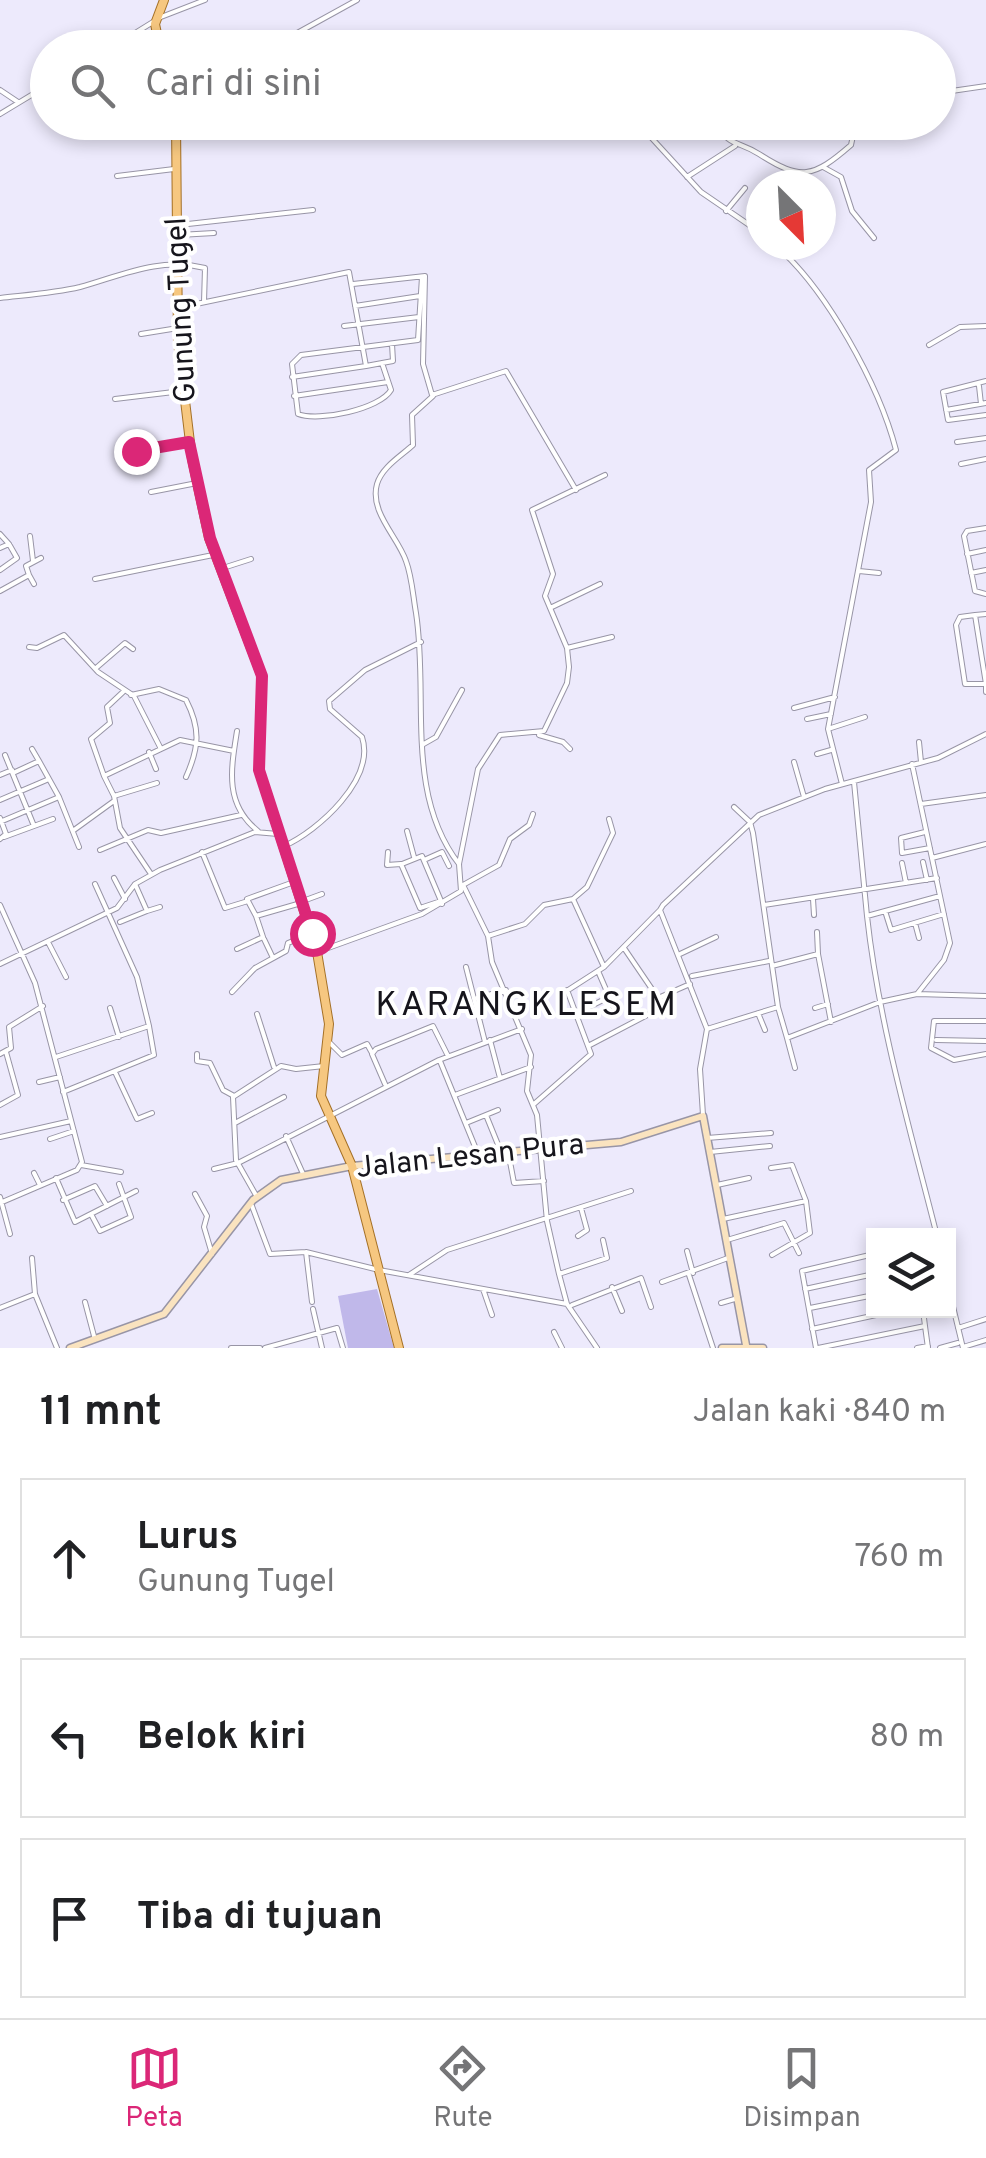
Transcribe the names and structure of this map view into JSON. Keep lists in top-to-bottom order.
{
  "streets": {
    "main road": ["Gunung Tugel"],
    "street": ["Jalan Lesan Pura"]
  },
  "districts": ["KARANGKLESEM"],
  "north": "bottom right",
  "page": {
    "search": "Cari di sini",
    "heading": ["11 mnt", "Jalan kaki · 840 m"],
    "list": [
      ["Lurus", "Gunung Tugel", "760 m"],
      ["Belok kiri", "80 m"],
      "Tiba di tujuan"
    ],
    "nav": ["Peta", "Rute", "Disimpan"]
  }
}
